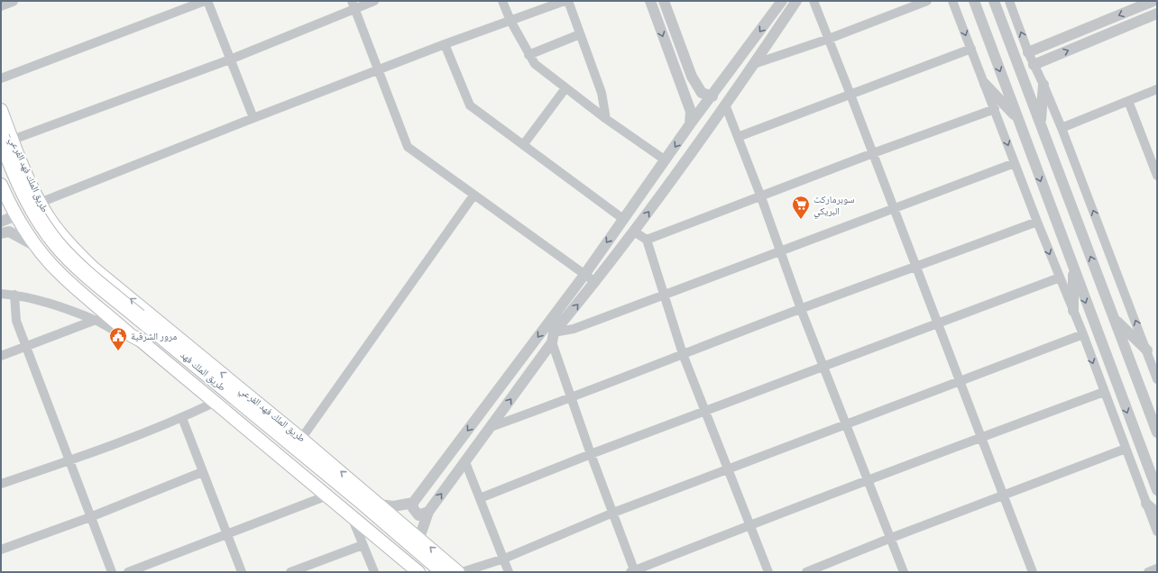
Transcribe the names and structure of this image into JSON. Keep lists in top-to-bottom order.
{
  "streets": {
    "highway": ["طريق الملك فهد"],
    "main road": ["طريق الملك فهد الفرعي"]
  },
  "crossings": [
    ["طريق الملك فهد الفرعي", "طريق الملك فهد"]
  ],
  "places": {
    "supermarket": ["سوبرماركت البريكي"],
    "public building": ["مرور الشرقية"]
  }
}
